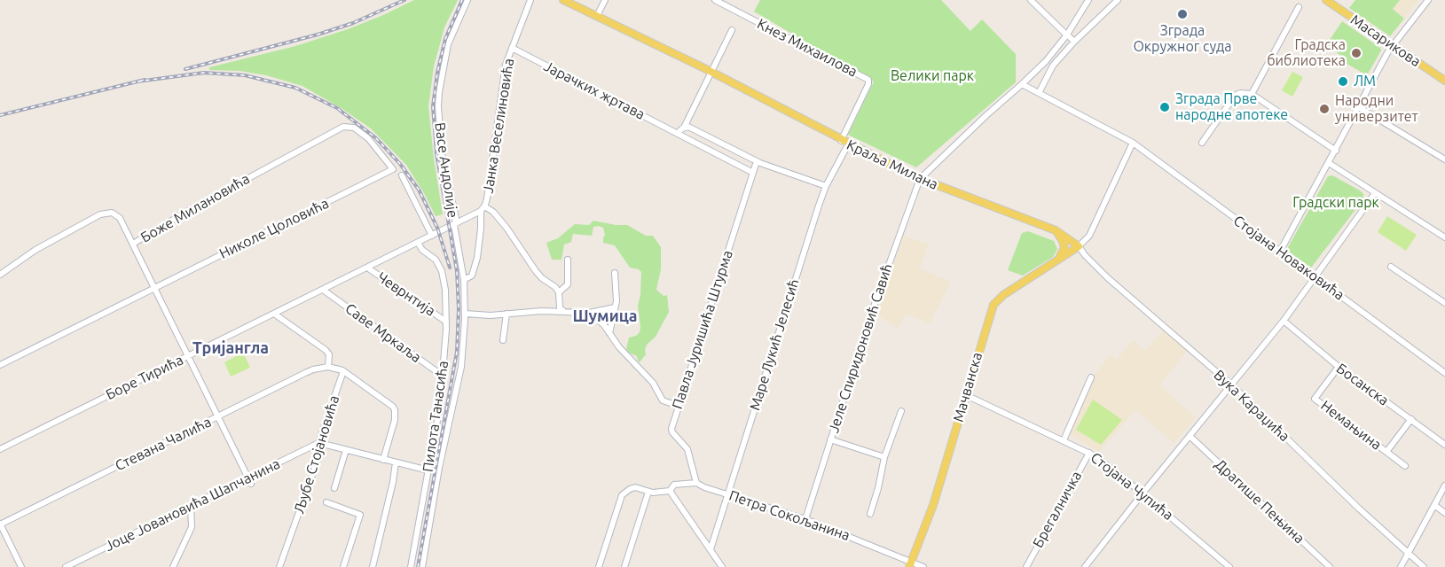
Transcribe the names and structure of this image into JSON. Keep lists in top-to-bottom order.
{
  "streets": {
    "main road": ["Масарикова", "Краља Милана", "Мачванска"],
    "street": [
      "Кнез Михаилова",
      "Јарачких жртава",
      "Јанка Веселиновића",
      "Васе Андолије",
      "Боже Милановића",
      "Николе Цоловића",
      "Стојана Новаковића",
      "Чеврнтија",
      "Павла Јуришића Штурма",
      "Саве Мркаља",
      "Маре Лукић Јелесић",
      "Јеле Спиридоновић Савић",
      "Боре Тирића",
      "Босанска",
      "Вука Караџића",
      "Пилота Танасића",
      "Немањина",
      "Стевана Чалића",
      "Љубе Стојановића",
      "Стојана Чупића",
      "Драгише Пењина",
      "Јоце Јовановића Шапчанина",
      "Брегалничка",
      "Петра Сокољанина"
    ]
  },
  "crossings": [
    ["Кнез Михаилова", "Краља Милана"],
    ["Кнез Михаилова", "Маре Лукић Јелесић"],
    ["Јарачких жртава", "Јанка Веселиновића"],
    ["Јарачких жртава", "Павла Јуришића Штурма"],
    ["Јанка Веселиновића", "Васе Андолије"],
    ["Јанка Веселиновића", "Боре Тирића"],
    ["Краља Милана", "Маре Лукић Јелесић"],
    ["Краља Милана", "Јеле Спиридоновић Савић"],
    ["Краља Милана", "Мачванска"],
    ["Краља Милана", "Вука Караџића"],
    ["Васе Андолије", "Боре Тирића"],
    ["Боже Милановића", "Николе Цоловића"],
    ["Чеврнтија", "Боре Тирића"],
    ["Чеврнтија", "Пилота Танасића"],
    ["Павла Јуришића Штурма", "Петра Сокољанина"],
    ["Саве Мркаља", "Боре Тирића"],
    ["Саве Мркаља", "Пилота Танасића"],
    ["Маре Лукић Јелесић", "Петра Сокољанина"],
    ["Јеле Спиридоновић Савић", "Петра Сокољанина"],
    ["Боре Тирића", "Пилота Танасића"],
    ["Босанска", "Немањина"],
    ["Мачванска", "Вука Караџића"],
    ["Мачванска", "Стојана Чупића"],
    ["Мачванска", "Петра Сокољанина"],
    ["Љубе Стојановића", "Јоце Јовановића Шапчанина"],
    ["Стојана Чупића", "Брегалничка"]
  ],
  "districts": ["Шумица", "Тријангла"],
  "parks": ["Велики парк", "Градски парк"],
  "places": [
    "Зграда Окружног суда",
    "Градска библиотека",
    "ЛМ",
    "Зграда Прве народне апотеке",
    "Народни универзитет"
  ]
}
